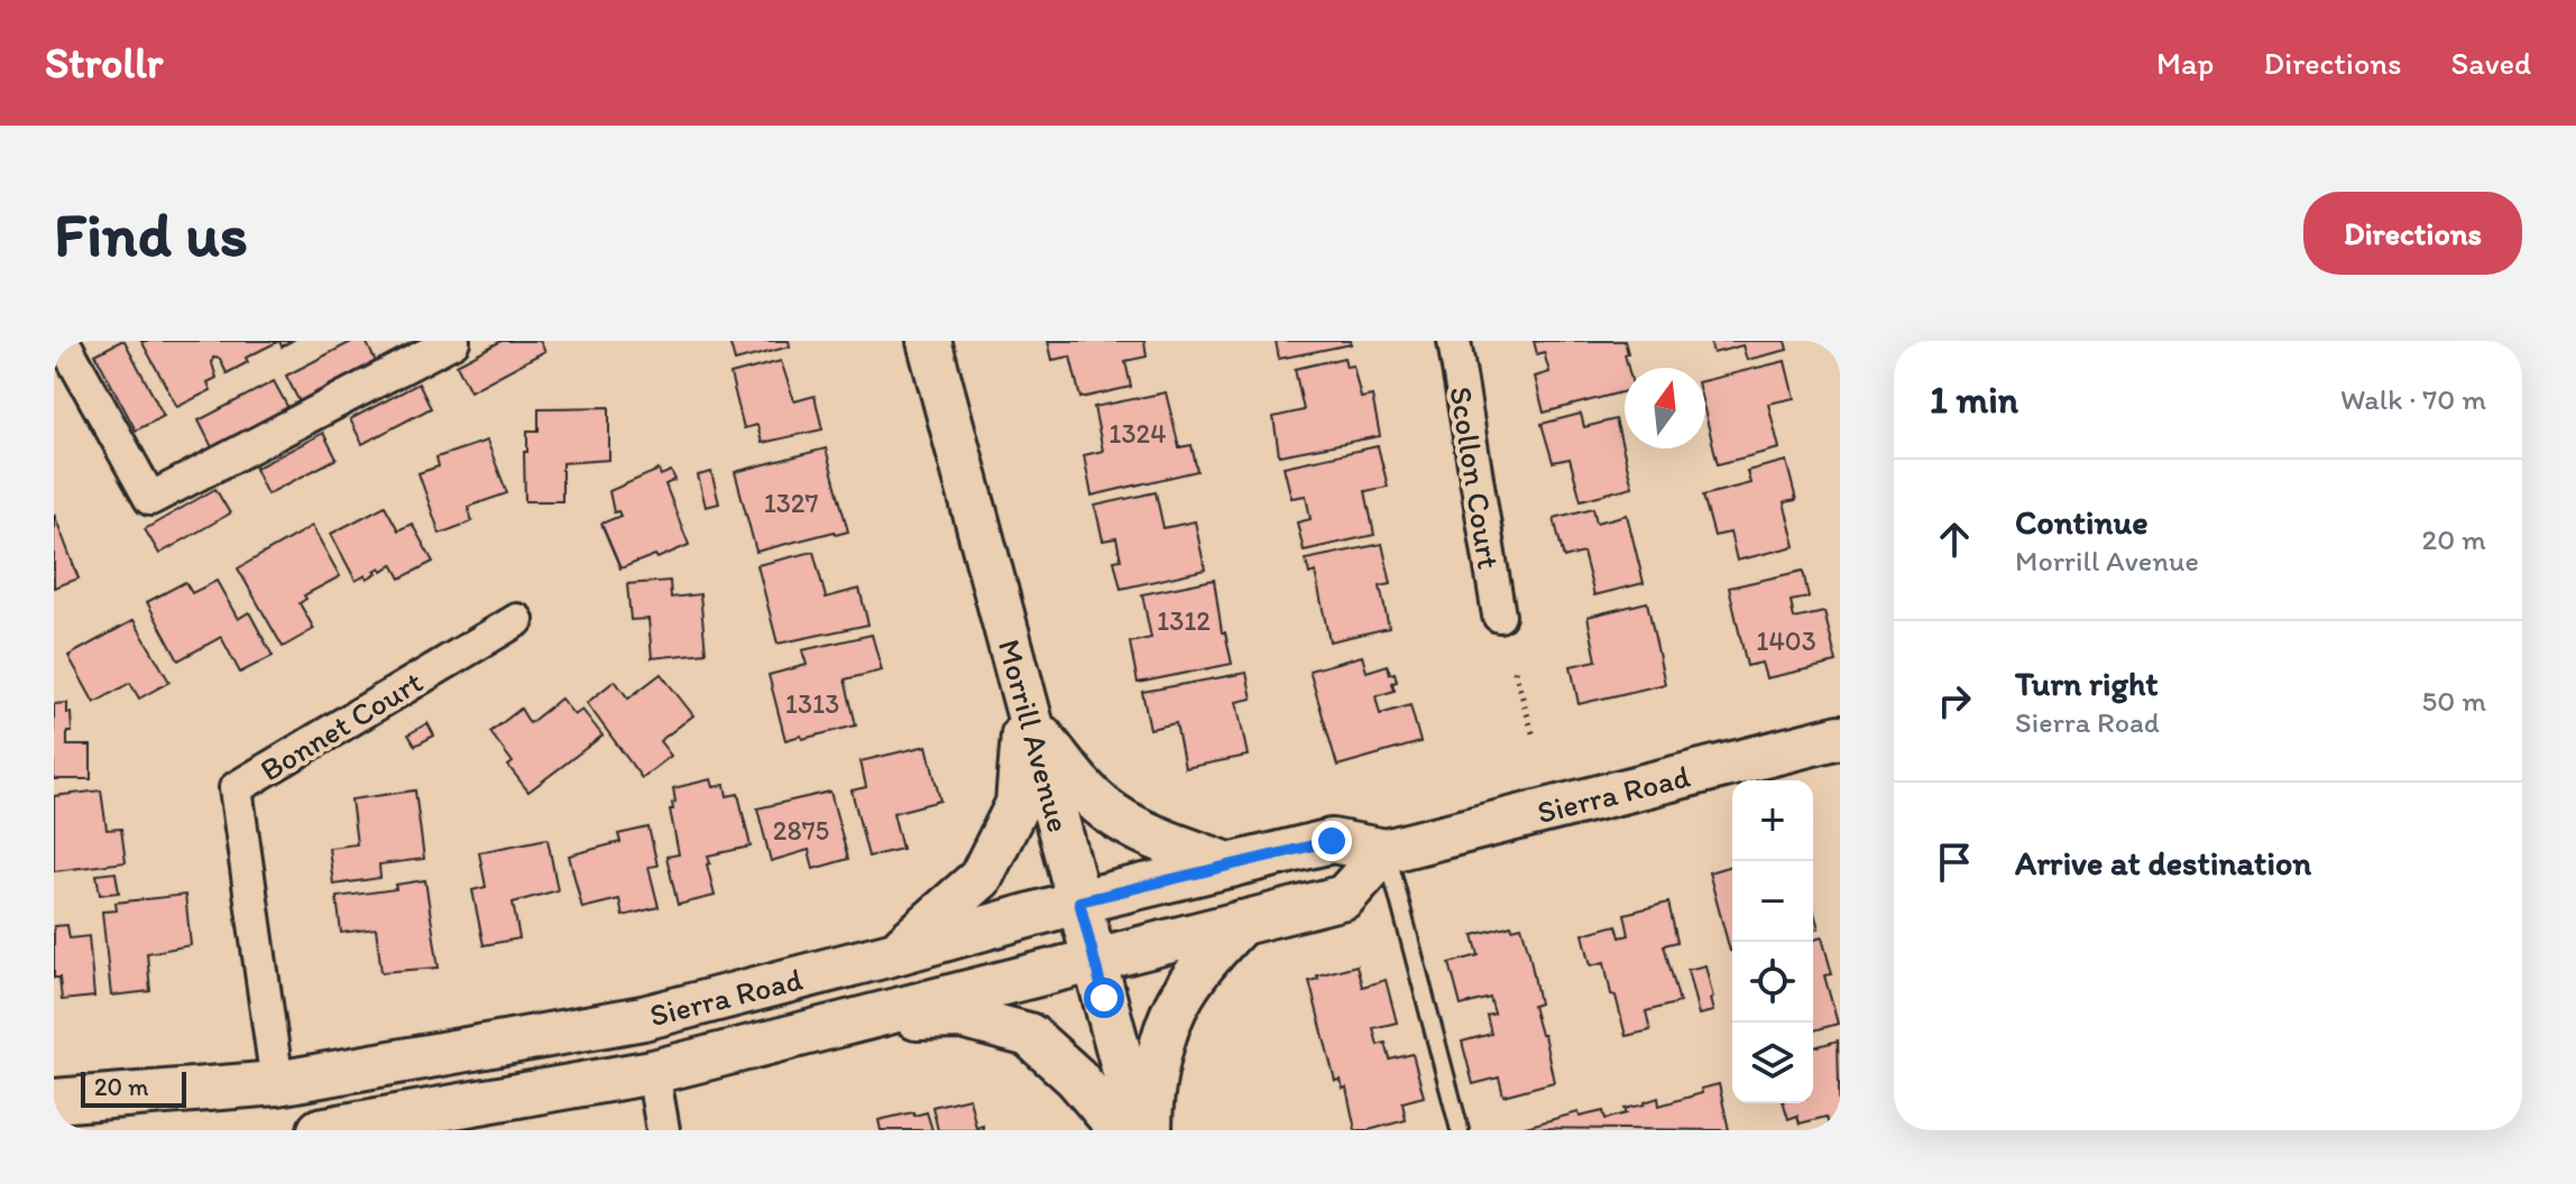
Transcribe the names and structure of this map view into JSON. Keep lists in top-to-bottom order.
{
  "streets": {
    "street": [
      "Scollon Court",
      "Bonnet Court",
      "Morrill Avenue",
      "Sierra Road"
    ]
  },
  "crossings": [
    ["Bonnet Court", "Sierra Road"],
    ["Morrill Avenue", "Sierra Road"]
  ],
  "house_numbers": [
    "1324",
    "1327",
    "1312",
    "1403",
    "1313",
    "2875"
  ],
  "scale_bar": "20 m",
  "north": "top",
  "page": {
    "header": "Strollr",
    "nav": ["Map", "Directions", "Saved"],
    "buttons": "Directions",
    "title": "Find us",
    "heading": ["1 min", "Walk · 70 m"],
    "list": [
      ["Continue", "Morrill Avenue", "20 m"],
      ["Turn right", "Sierra Road", "50 m"],
      "Arrive at destination"
    ],
    "map_buttons": ["+", "−"],
    "scale": "20 m"
  }
}
